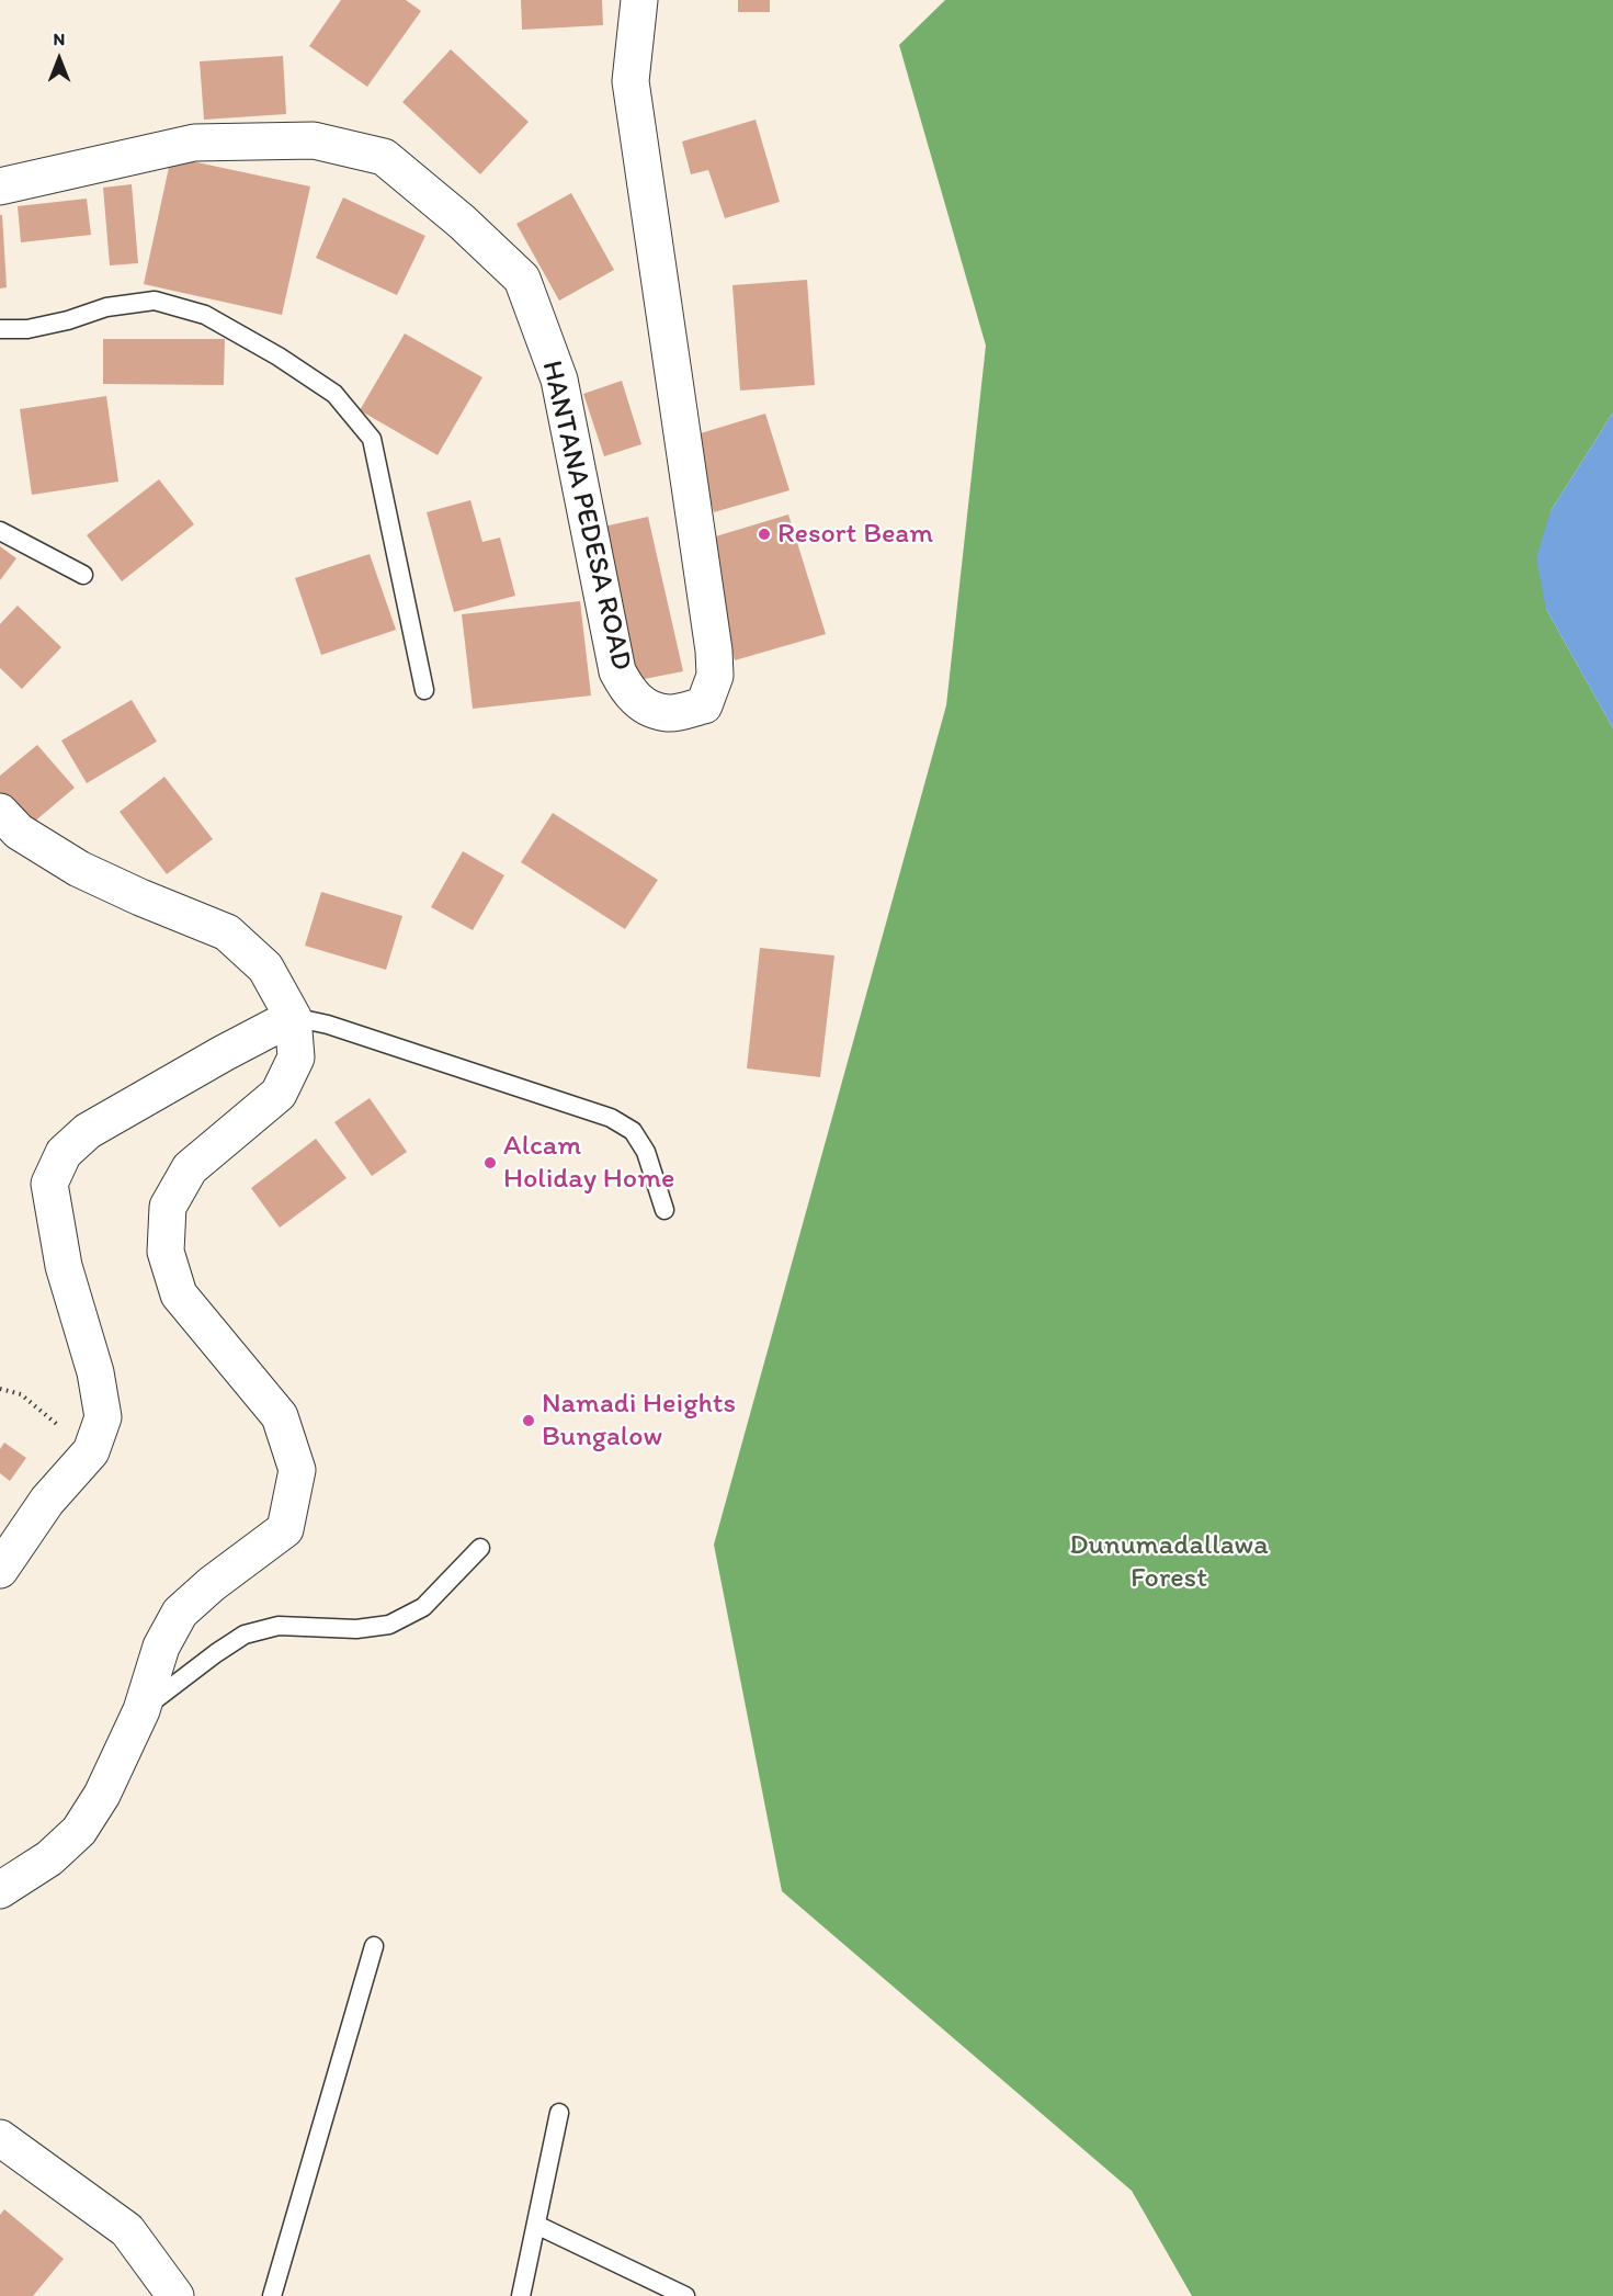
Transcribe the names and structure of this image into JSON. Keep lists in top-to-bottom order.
{
  "streets": {
    "street": ["HANTANA PEDESA ROAD"]
  },
  "parks": ["Dunumadallawa Forest"],
  "places": ["Resort Beam", "Alcam Holiday Home", "Namadi Heights Bungalow"],
  "north": "top"
}
